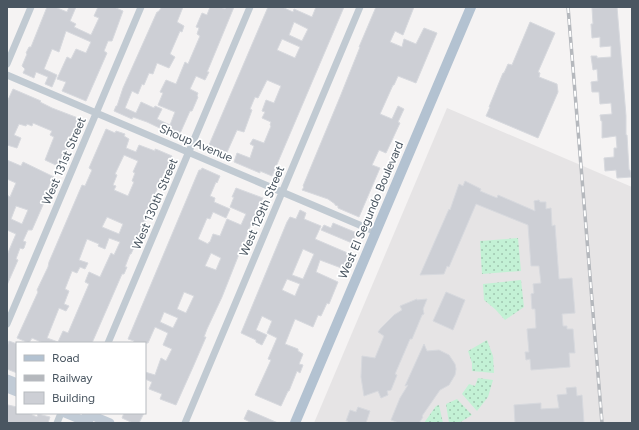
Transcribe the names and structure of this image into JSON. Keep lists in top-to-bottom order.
{
  "streets": {
    "main road": ["West El Segundo Boulevard"],
    "street": [
      "Shoup Avenue",
      "West 131st Street",
      "West 130th Street",
      "West 129th Street"
    ]
  },
  "crossings": [
    ["Shoup Avenue", "West 131st Street"],
    ["Shoup Avenue", "West 130th Street"],
    ["Shoup Avenue", "West El Segundo Boulevard"],
    ["Shoup Avenue", "West 129th Street"]
  ],
  "legend": ["Road", "Railway", "Building"]
}
